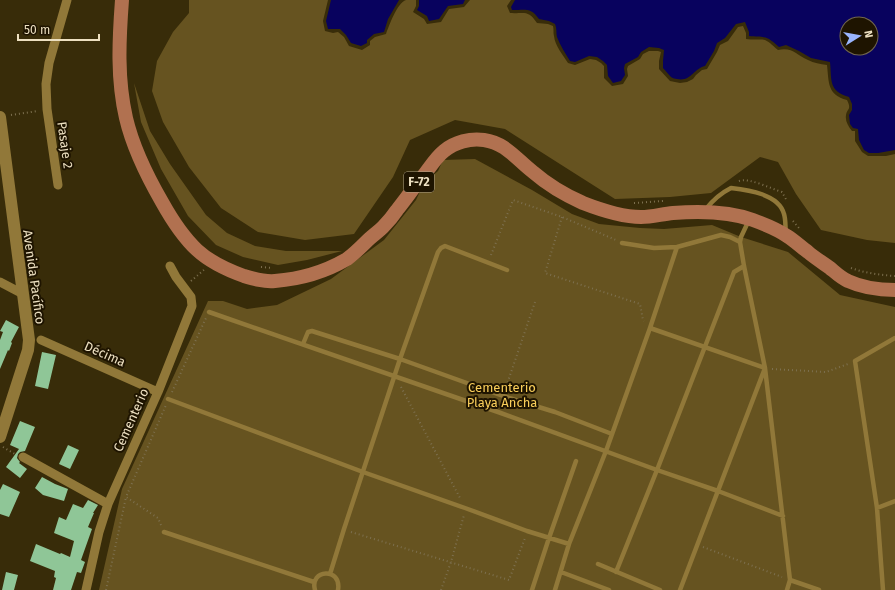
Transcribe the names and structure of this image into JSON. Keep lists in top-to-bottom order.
{
  "streets": {
    "main road": ["F-72"],
    "street": [
      "Pasaje 2",
      "Avenida Pacífico",
      "Décima",
      "Cementerio"
    ]
  },
  "crossings": [
    ["Pasaje 2", "Avenida Pacífico"],
    ["Décima", "Cementerio"]
  ],
  "parks": ["Cementerio Playa Ancha"],
  "scale_bar": "50 m",
  "north": "right"
}
